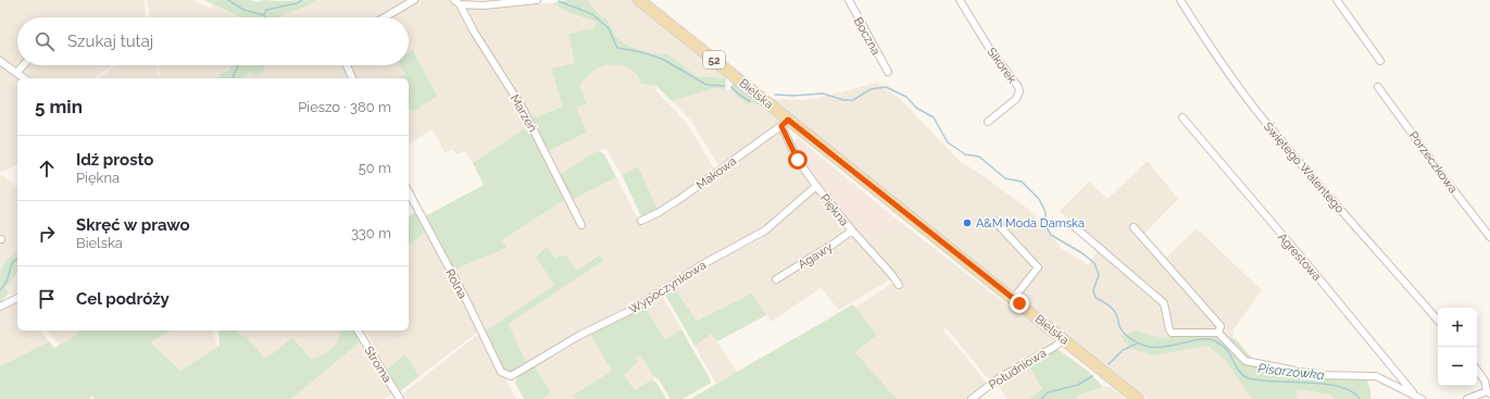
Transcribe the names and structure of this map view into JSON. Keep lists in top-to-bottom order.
{
  "streets": {
    "main road": ["52", "Bielska"],
    "street": [
      "Boczna",
      "Sikorek",
      "Marzeń",
      "Porzeczkowa",
      "Świętego Walentego",
      "Makowa",
      "Piękna",
      "Agawy",
      "Agrestowa",
      "Rolna",
      "Wypoczynkowa",
      "Stroma",
      "Południowa"
    ]
  },
  "crossings": [
    ["Bielska", "Makowa"],
    ["Bielska", "Piękna"],
    ["Bielska", "Południowa"],
    ["Makowa", "Piękna"],
    ["Piękna", "Agawy"],
    ["Piękna", "Wypoczynkowa"],
    ["Rolna", "Wypoczynkowa"]
  ],
  "water": ["Pisarzówka"],
  "places": ["A&M Moda Damska"],
  "page": {
    "search": "Szukaj tutaj",
    "heading": ["5 min", "Pieszo · 380 m"],
    "list": [
      ["Idź prosto", "Piękna", "50 m"],
      ["Skręć w prawo", "Bielska", "330 m"],
      "Cel podróży"
    ],
    "map_buttons": ["+", "−"]
  }
}
